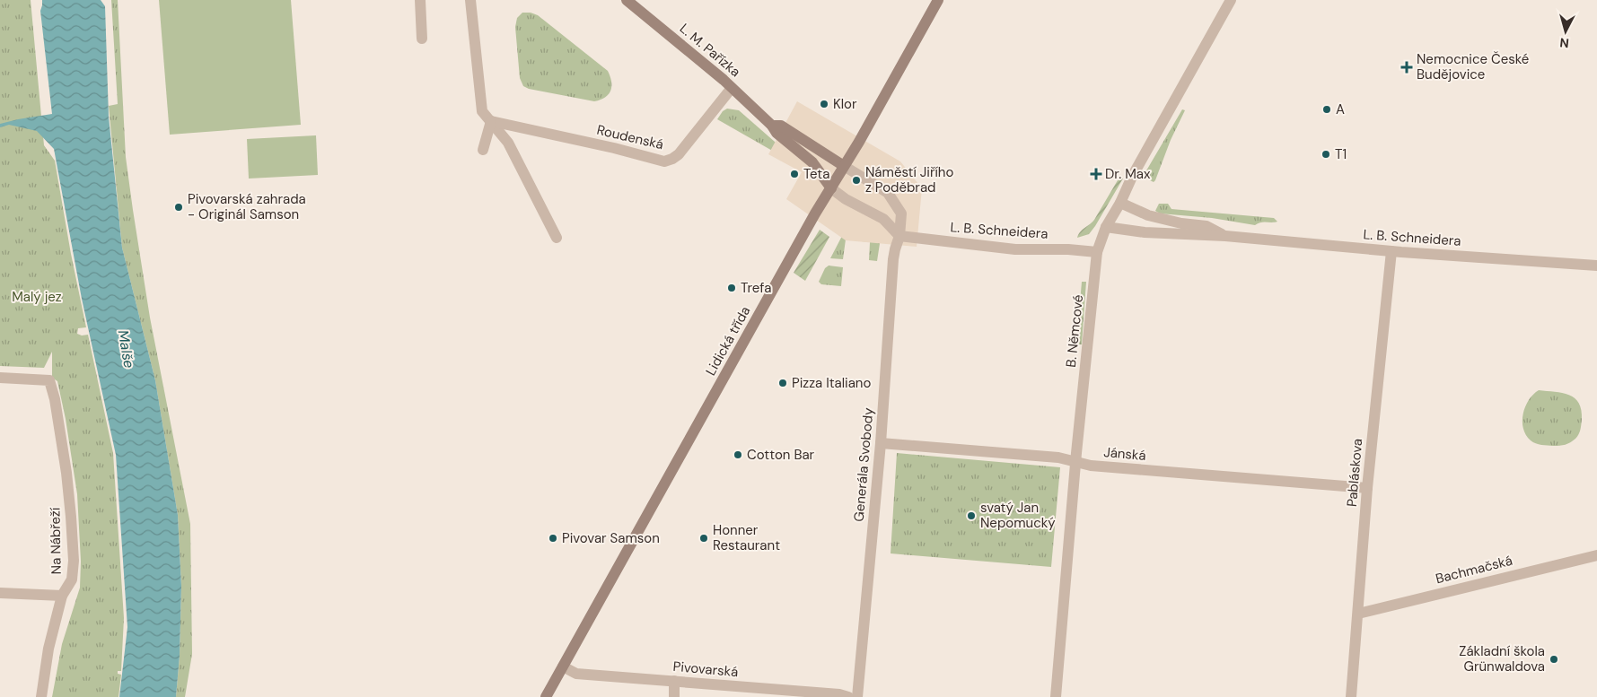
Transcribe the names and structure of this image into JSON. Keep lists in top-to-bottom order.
{
  "streets": {
    "street": [
      "L. M. Pařízka",
      "Roudenská",
      "L. B. Schneidera",
      "B. Němcové",
      "Lidická třída",
      "Jánská",
      "Generála Svobody",
      "Pabláskova",
      "Na Nábřeží",
      "Bachmačská",
      "Pivovarská"
    ]
  },
  "crossings": [
    ["L. M. Pařízka", "Roudenská"],
    ["L. M. Pařízka", "Lidická třída"],
    ["L. B. Schneidera", "B. Němcové"],
    ["L. B. Schneidera", "Generála Svobody"],
    ["L. B. Schneidera", "Pabláskova"],
    ["B. Němcové", "Jánská"],
    ["Lidická třída", "Generála Svobody"],
    ["Lidická třída", "Pivovarská"],
    ["Jánská", "Generála Svobody"],
    ["Jánská", "Pabláskova"],
    ["Pabláskova", "Bachmačská"]
  ],
  "water": ["Malše"],
  "parks": ["Malý jez"],
  "places": {
    "health": ["Nemocnice České Budějovice", "Dr. Max"],
    "other": [
      "Klor",
      "A",
      "T1",
      "Teta",
      "Náměstí Jiřího z Poděbrad",
      "Pivovarská zahrada - Originál Samson",
      "Trefa",
      "Pizza Italiano",
      "Cotton Bar",
      "svatý Jan Nepomucký",
      "Pivovar Samson",
      "Honner Restaurant",
      "Základní škola Grünwaldova"
    ]
  },
  "north": "bottom"
}
